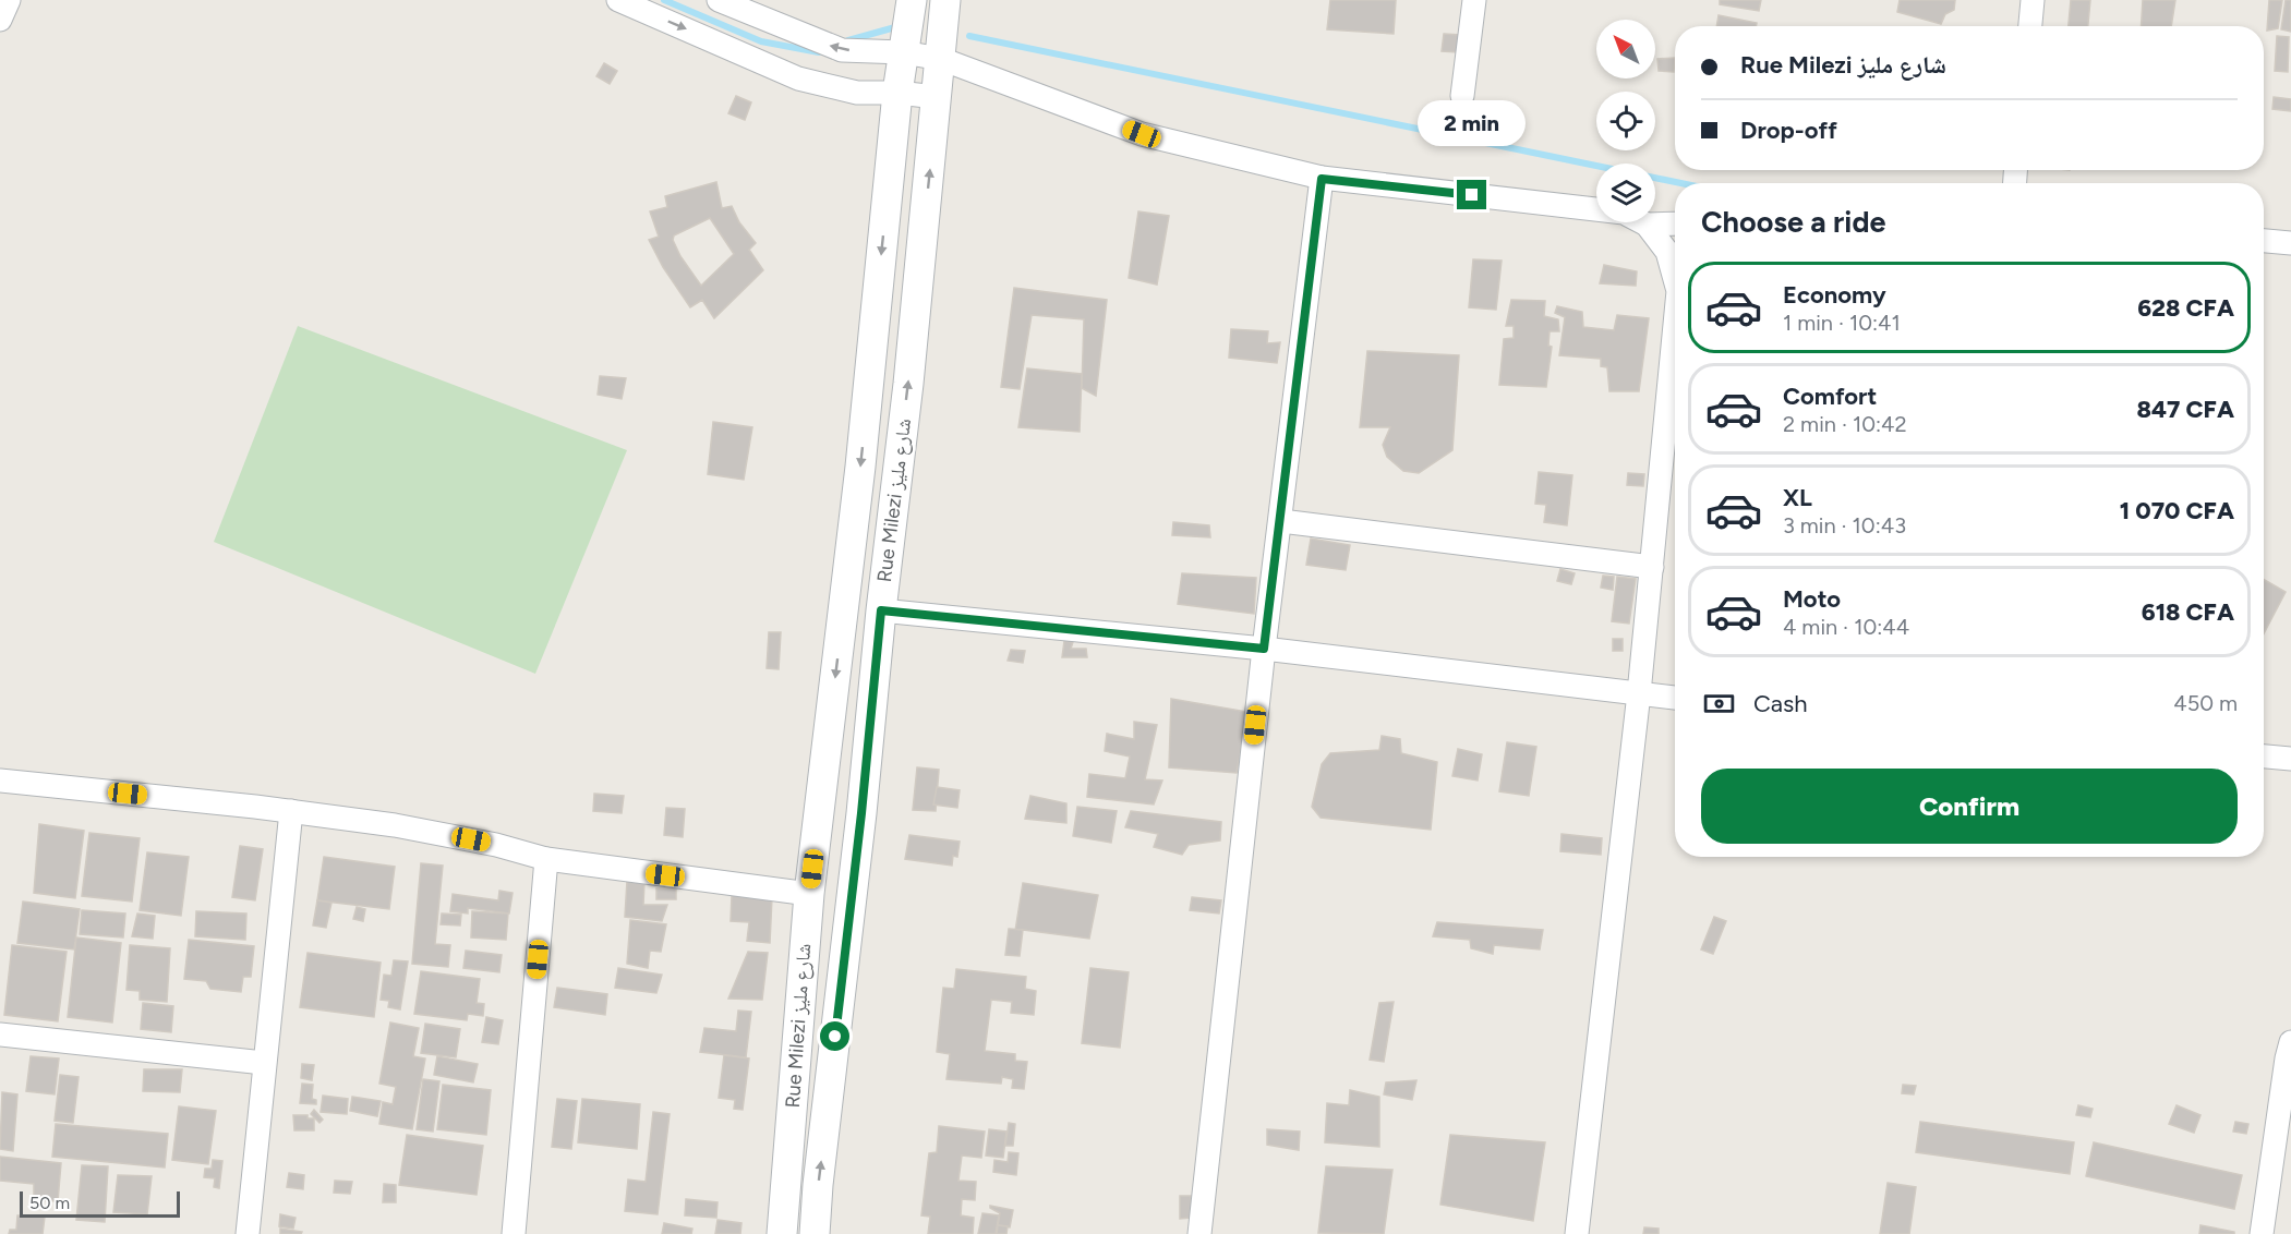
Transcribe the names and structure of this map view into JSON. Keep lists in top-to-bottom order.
{
  "streets": {
    "street": ["Rue Milezi شارع مليز"]
  },
  "scale_bar": "50 m",
  "north": "top left",
  "page": {
    "banner": ["Rue Milezi شارع مليز", "Drop-off"],
    "bubble": "2 min",
    "heading": "Choose a ride",
    "list": [
      {
        "name": "Economy",
        "note": "1 min · 10:41",
        "value": "628 CFA"
      },
      {
        "name": "Comfort",
        "note": "2 min · 10:42",
        "value": "847 CFA"
      },
      {
        "name": "XL",
        "note": "3 min · 10:43",
        "value": "1 070 CFA"
      },
      {
        "name": "Moto",
        "note": "4 min · 10:44",
        "value": "618 CFA"
      }
    ],
    "pay": ["Cash", "450 m"],
    "buttons": "Confirm",
    "scale": "50 m"
  }
}
